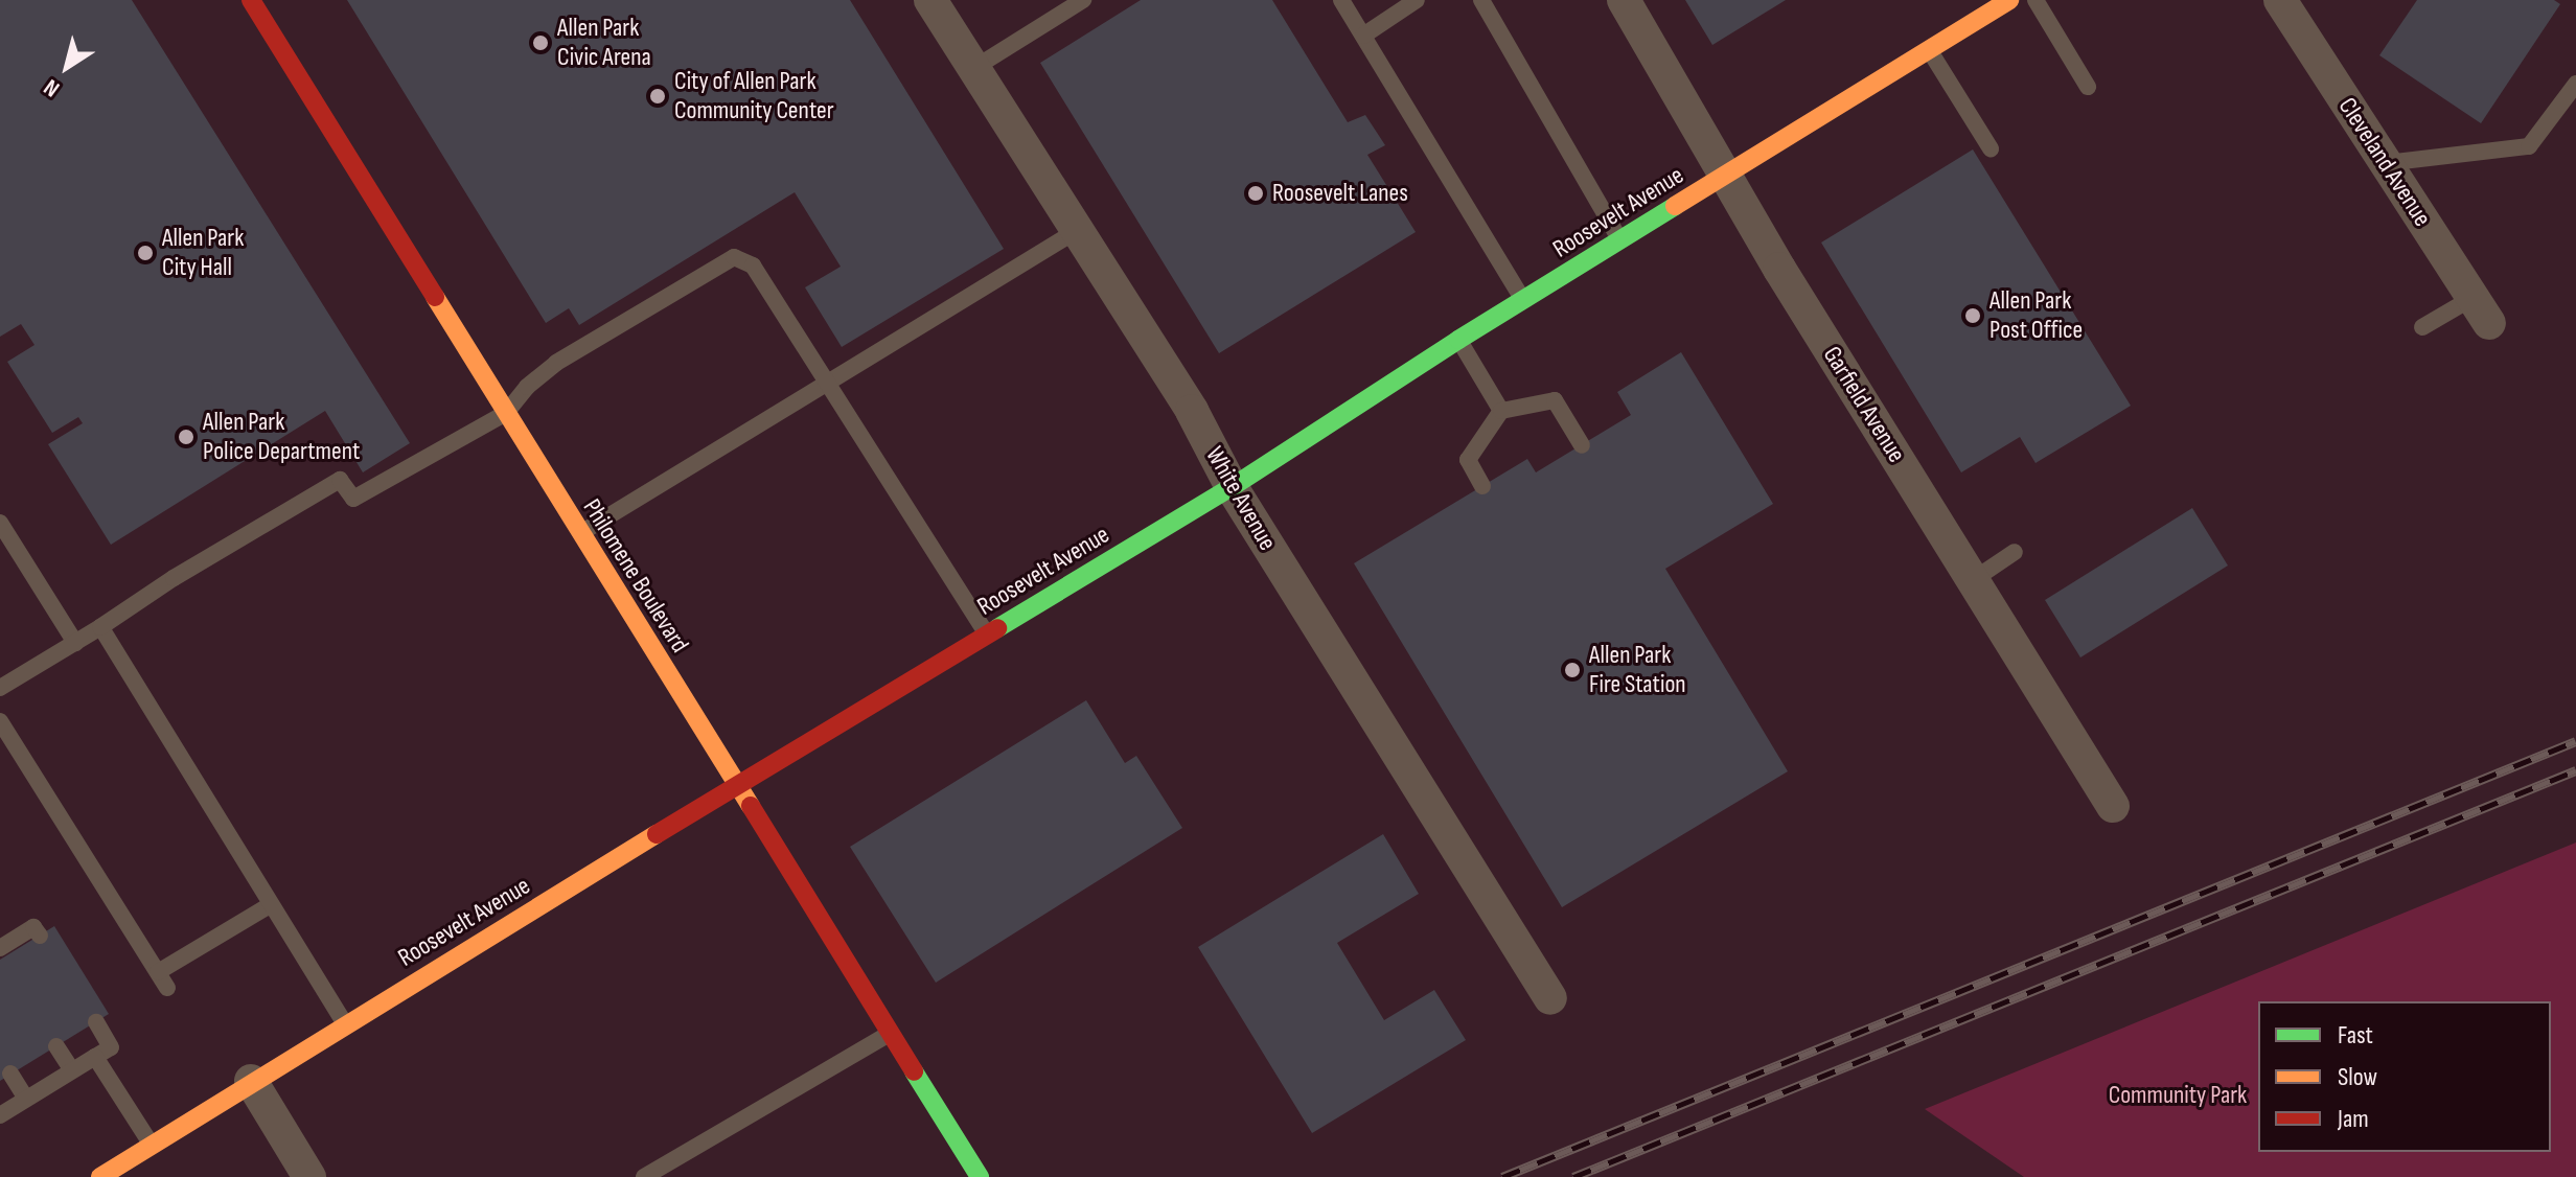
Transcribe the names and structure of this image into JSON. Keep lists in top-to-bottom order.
{
  "streets": {
    "main road": ["Roosevelt Avenue", "Philomene Boulevard"],
    "street": ["Cleveland Avenue", "Garfield Avenue", "White Avenue"]
  },
  "crossings": [
    ["Roosevelt Avenue", "Garfield Avenue"],
    ["Roosevelt Avenue", "White Avenue"],
    ["Roosevelt Avenue", "Philomene Boulevard"]
  ],
  "parks": ["Community Park"],
  "places": [
    "Allen Park Civic Arena",
    "City of Allen Park Community Center",
    "Roosevelt Lanes",
    "Allen Park City Hall",
    "Allen Park Post Office",
    "Allen Park Police Department",
    "Allen Park Fire Station"
  ],
  "legend": ["Fast", "Slow", "Jam"],
  "north": "bottom left"
}
